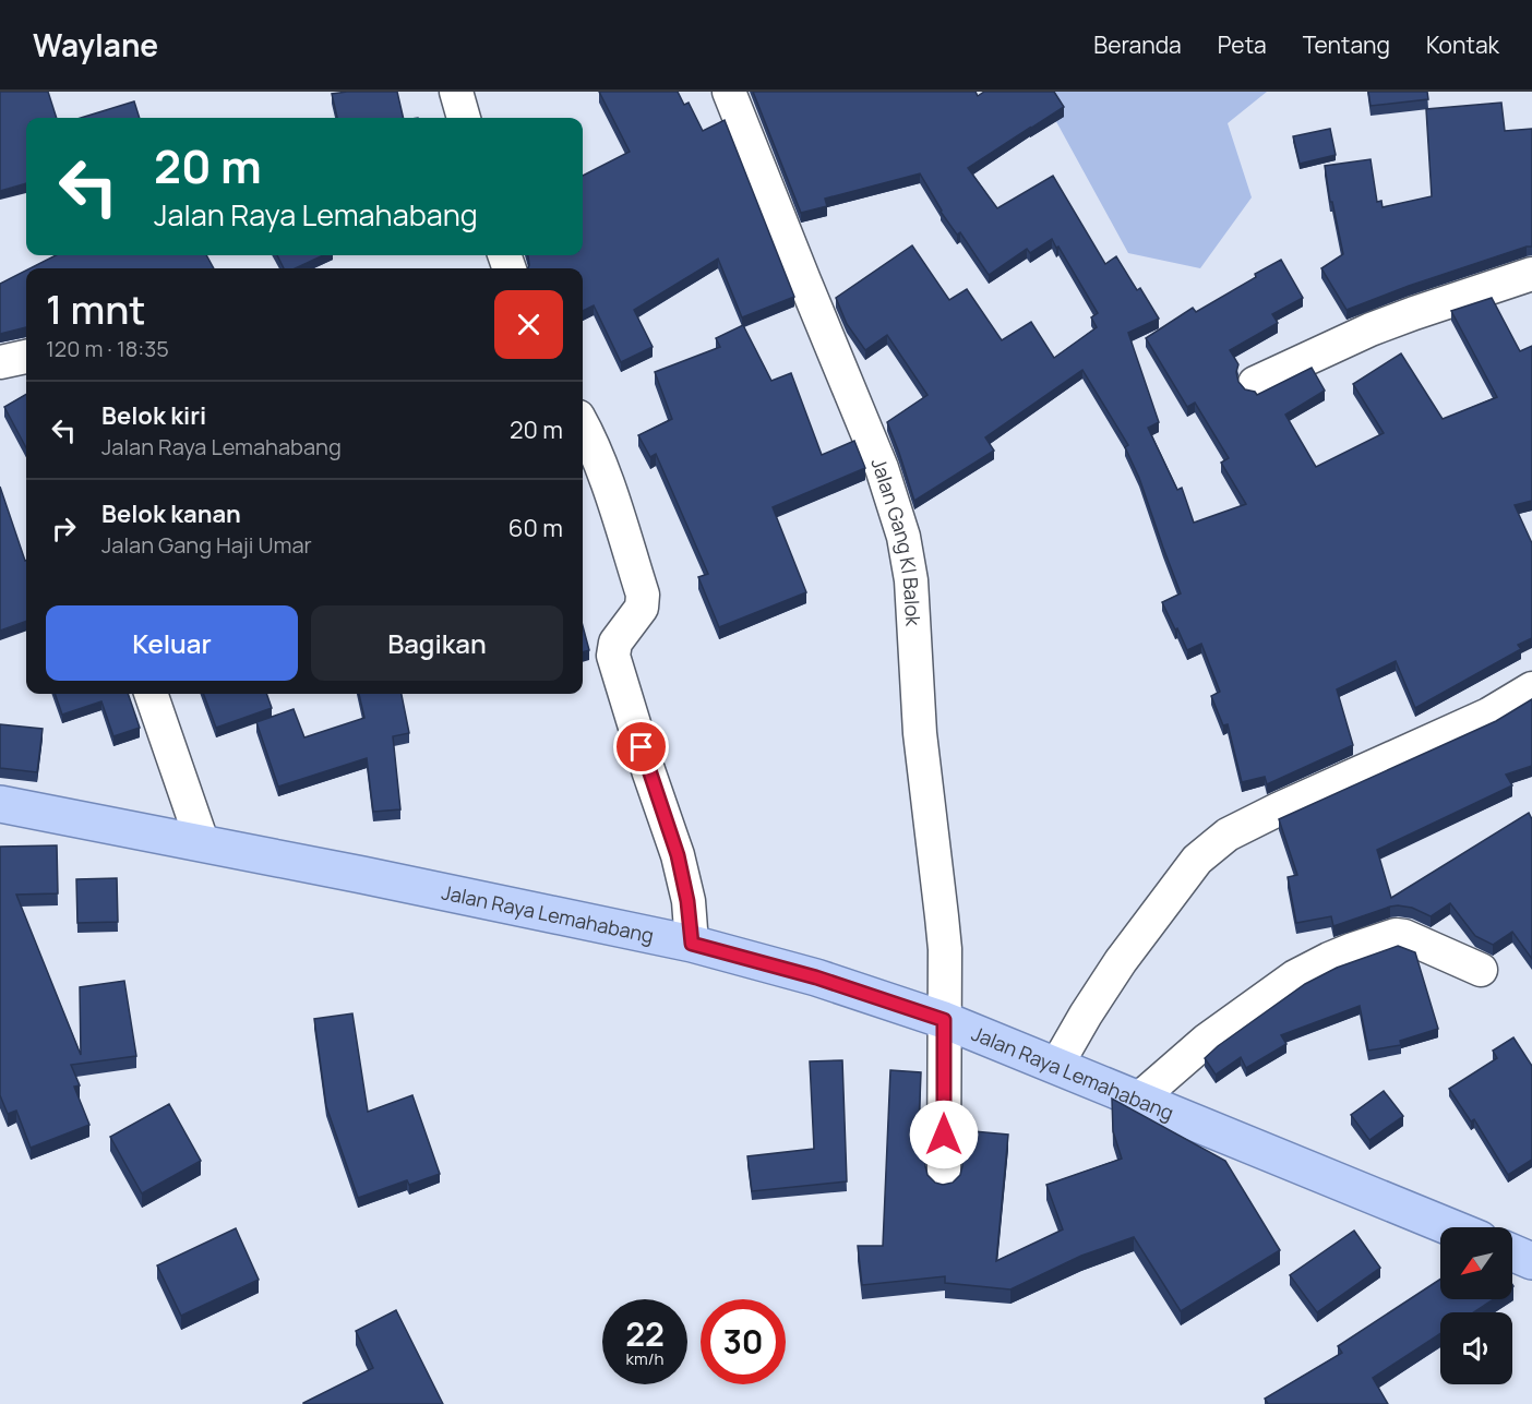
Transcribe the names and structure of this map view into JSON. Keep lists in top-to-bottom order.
{
  "streets": {
    "main road": ["Jalan Raya Lemahabang"],
    "street": ["Jalan Gang Kl Balok"]
  },
  "crossings": [
    ["Jalan Gang Kl Balok", "Jalan Raya Lemahabang"]
  ],
  "north": "bottom left",
  "page": {
    "header": "Waylane",
    "nav": [
      "Beranda",
      "Peta",
      "Tentang",
      "Kontak"
    ],
    "turn": ["20 m", "Jalan Raya Lemahabang"],
    "heading": ["1 mnt", "120 m · 18:35"],
    "list": [
      {
        "name": "Belok kiri",
        "note": "Jalan Raya Lemahabang",
        "value": "20 m"
      },
      {
        "name": "Belok kanan",
        "note": "Jalan Gang Haji Umar",
        "value": "60 m"
      }
    ],
    "buttons": ["Keluar", "Bagikan"],
    "speed": "22 km/h",
    "limit": "30"
  }
}
